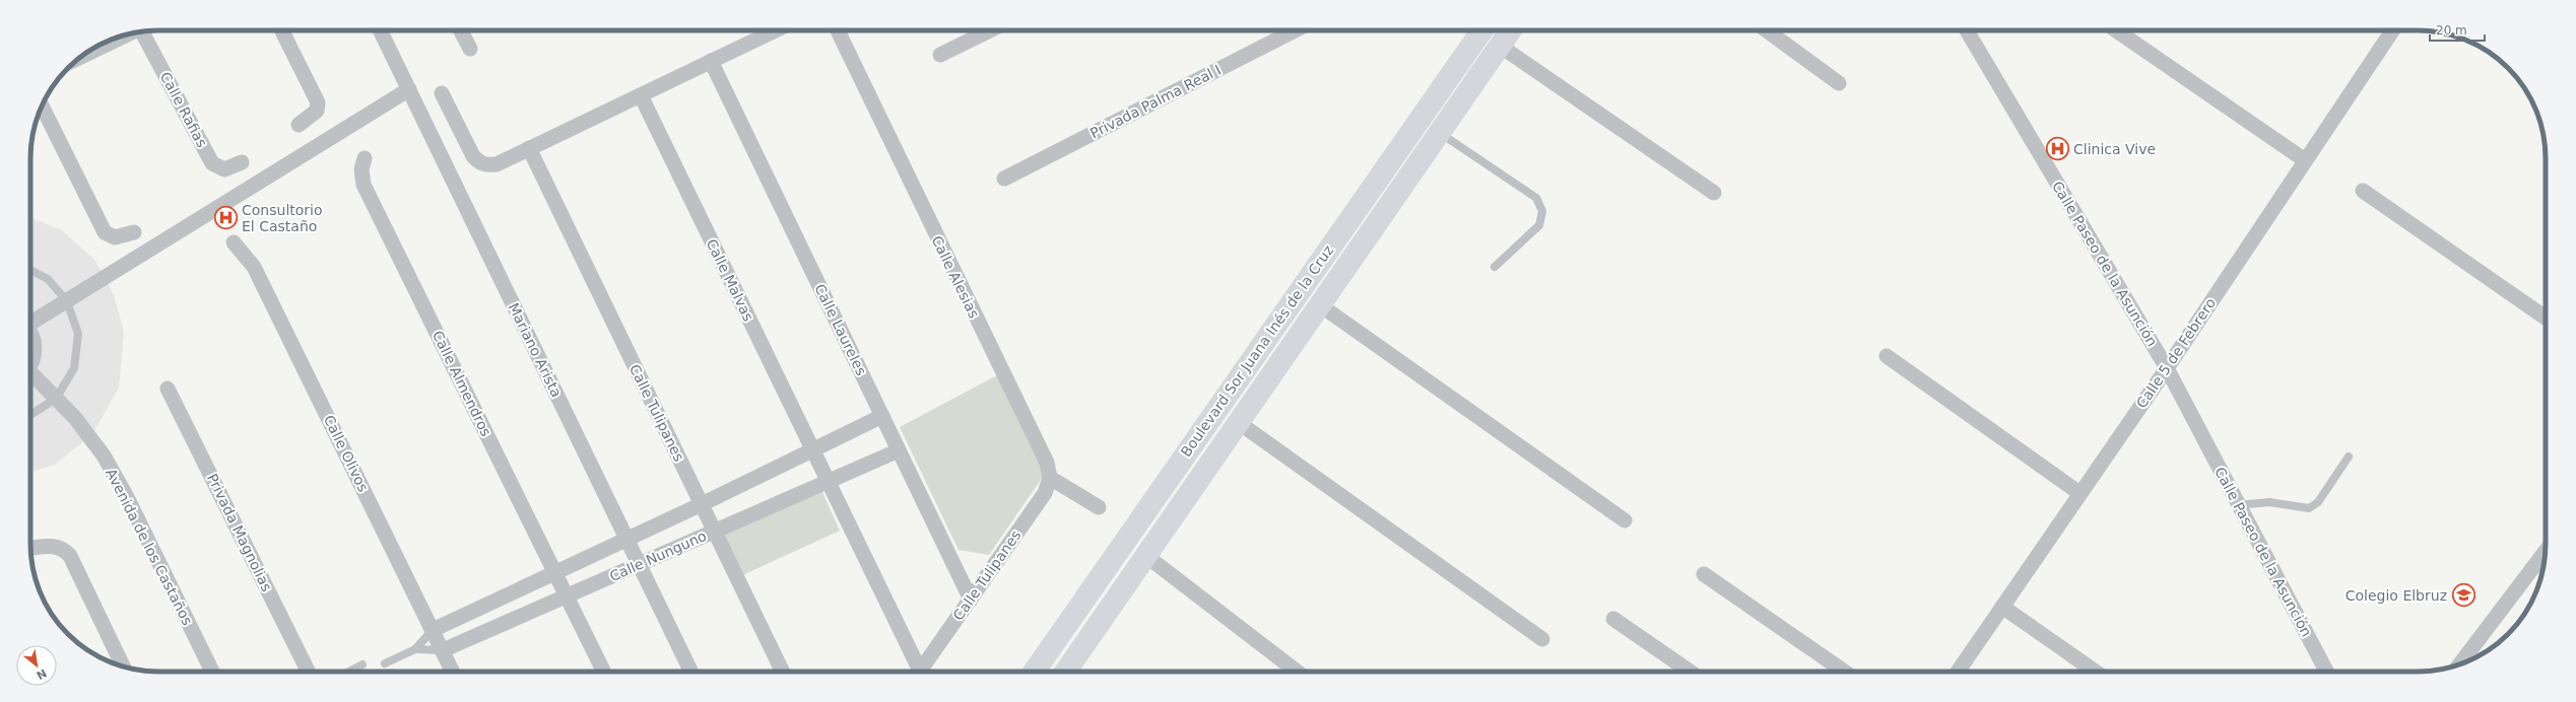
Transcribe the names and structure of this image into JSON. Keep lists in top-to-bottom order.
{
  "streets": {
    "main road": ["Boulevard Sor Juana Inés de la Cruz"],
    "street": [
      "Privada Palma Real I",
      "Calle Rafias",
      "Calle Paseo de la Asunción",
      "Calle Alesias",
      "Calle Malvas",
      "Calle Laureles",
      "Mariano Arista",
      "Calle 5 de Febrero",
      "Calle Almendros",
      "Calle Tulipanes",
      "Calle Olivos",
      "Privada Magnolias",
      "Avenida de los Castaños",
      "Calle Nunguno"
    ]
  },
  "crossings": [
    ["Calle Paseo de la Asunción", "Calle 5 de Febrero"],
    ["Calle Alesias", "Calle Tulipanes"],
    ["Calle Malvas", "Calle Tulipanes"],
    ["Calle Malvas", "Calle Nunguno"],
    ["Calle Laureles", "Calle Tulipanes"],
    ["Calle Laureles", "Calle Nunguno"],
    ["Mariano Arista", "Calle Nunguno"],
    ["Calle Almendros", "Calle Nunguno"],
    ["Calle Tulipanes", "Calle Nunguno"],
    ["Calle Olivos", "Calle Nunguno"]
  ],
  "places": {
    "hospital": ["Clinica Vive", "Consultorio El Castaño"],
    "school or university": ["Colegio Elbruz"]
  },
  "scale_bar": "20 m",
  "north": "bottom right"
}
